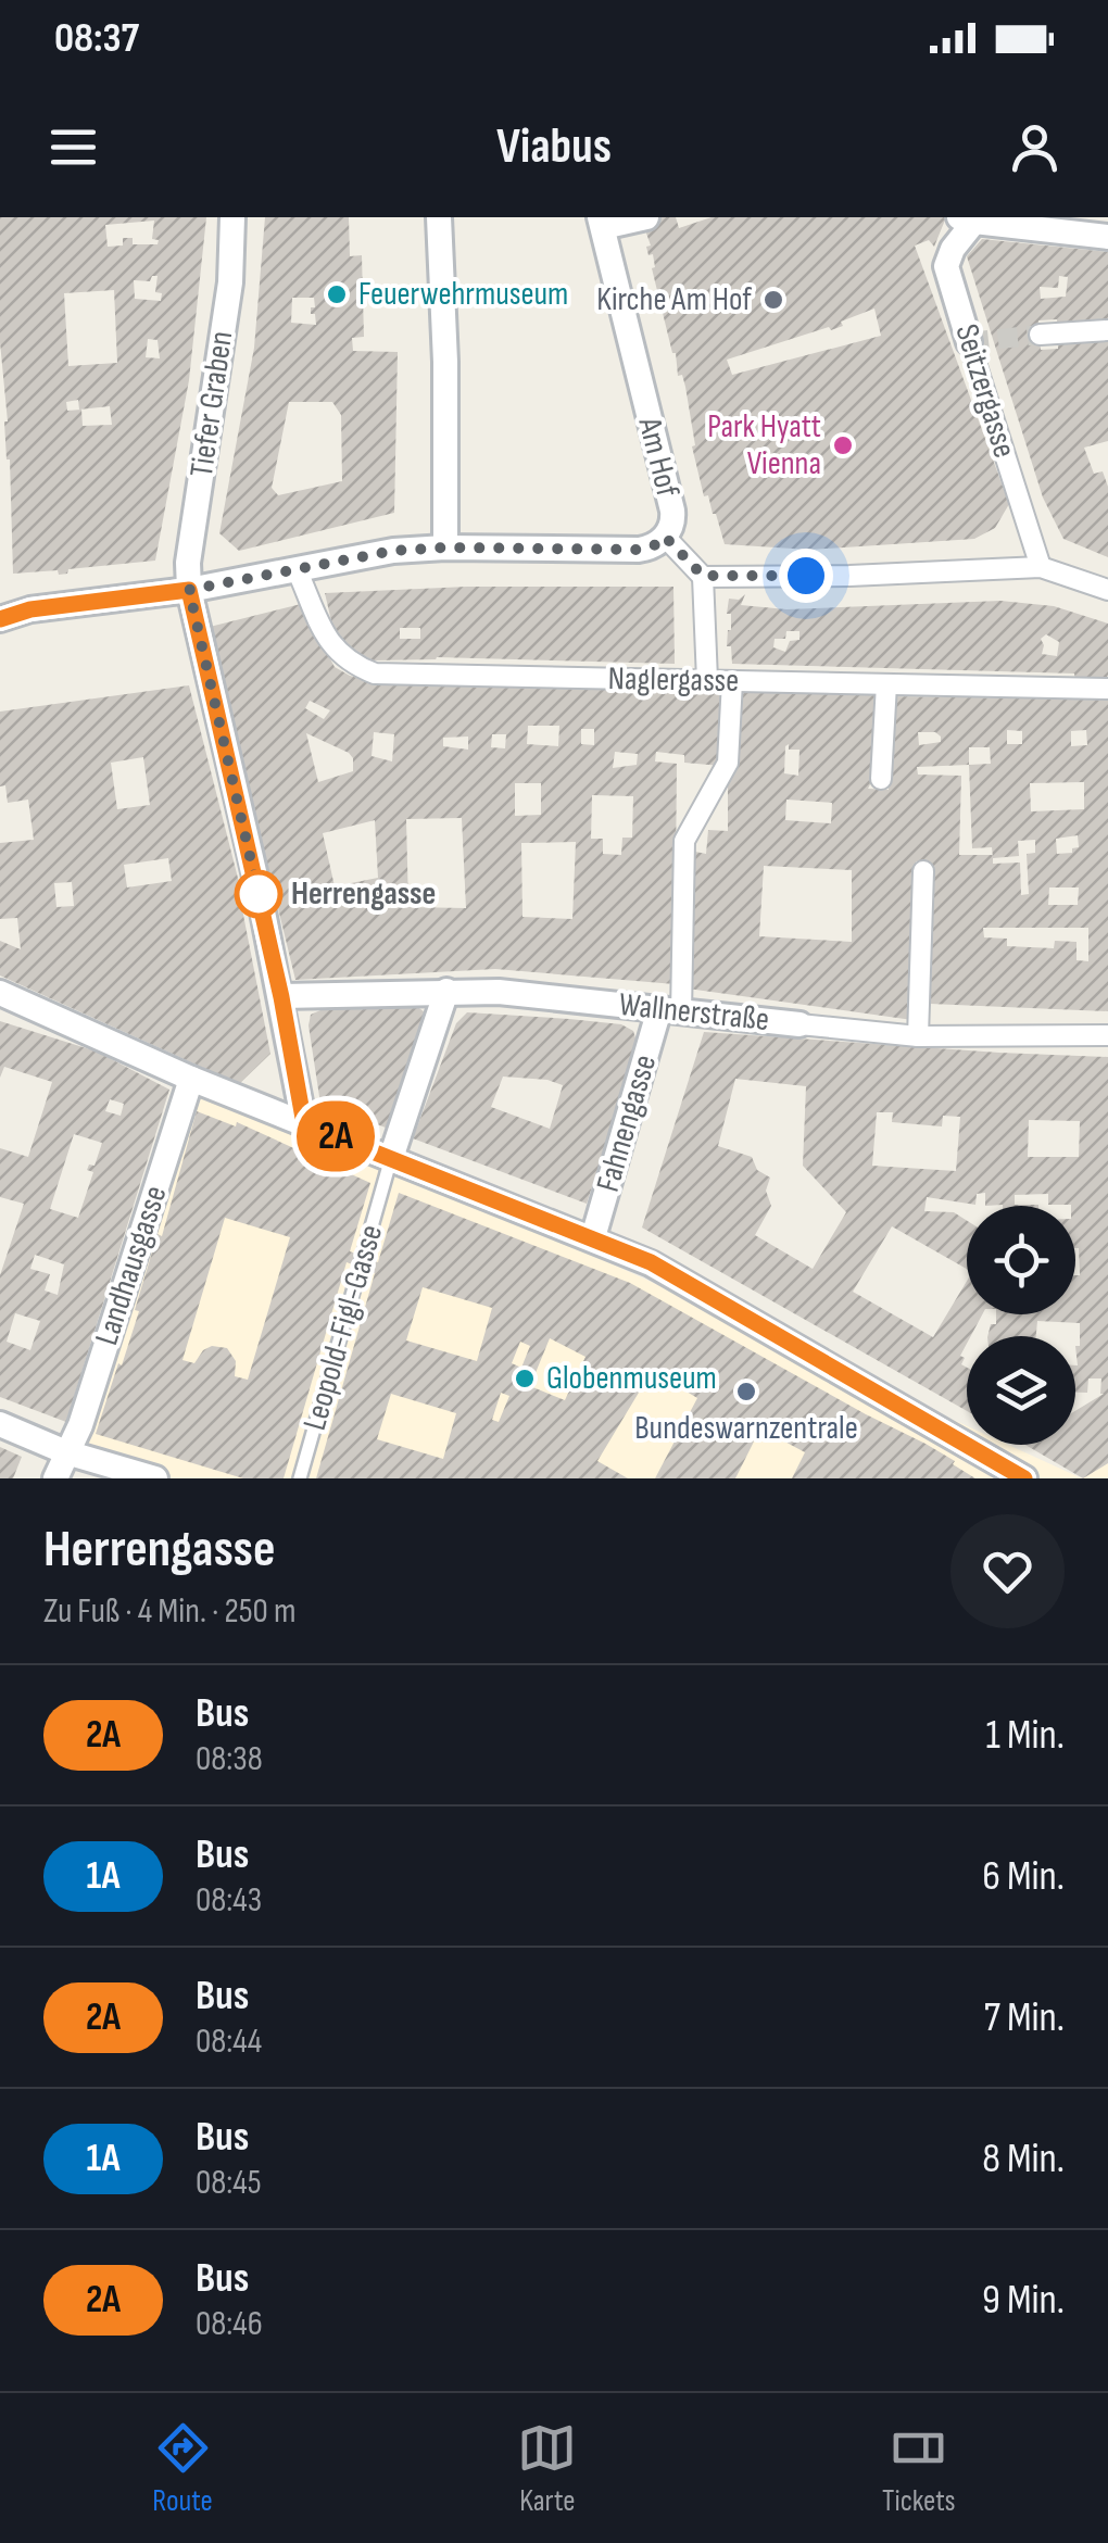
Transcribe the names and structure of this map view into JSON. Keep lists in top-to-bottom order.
{
  "streets": {
    "street": [
      "Seitzergasse",
      "Tiefer Graben",
      "Am Hof",
      "Naglergasse",
      "Wallnerstraße",
      "Fahnengasse",
      "Landhausgasse",
      "Leopold-Figl-Gasse"
    ]
  },
  "crossings": [
    ["Tiefer Graben", "Am Hof"],
    ["Tiefer Graben", "Wallnerstraße"],
    ["Am Hof", "Naglergasse"],
    ["Wallnerstraße", "Fahnengasse"],
    ["Wallnerstraße", "Leopold-Figl-Gasse"]
  ],
  "places": [
    "Feuerwehrmuseum",
    "Kirche Am Hof",
    "Park Hyatt Vienna",
    "Herrengasse",
    "Globenmuseum",
    "Bundeswarnzentrale"
  ],
  "lines": ["bus line 2A"],
  "page": {
    "status": "08:37",
    "header": "Viabus",
    "on_map": "2A",
    "heading": ["Herrengasse", "Zu Fuß · 4 Min. · 250 m"],
    "list": [
      {
        "mark": "2A",
        "name": "Bus",
        "note": "08:38",
        "value": "1 Min."
      },
      {
        "mark": "1A",
        "name": "Bus",
        "note": "08:43",
        "value": "6 Min."
      },
      {
        "mark": "2A",
        "name": "Bus",
        "note": "08:44",
        "value": "7 Min."
      },
      {
        "mark": "1A",
        "name": "Bus",
        "note": "08:45",
        "value": "8 Min."
      },
      {
        "mark": "2A",
        "name": "Bus",
        "note": "08:46",
        "value": "9 Min."
      }
    ],
    "tabs": ["Route", "Karte", "Tickets"]
  }
}
